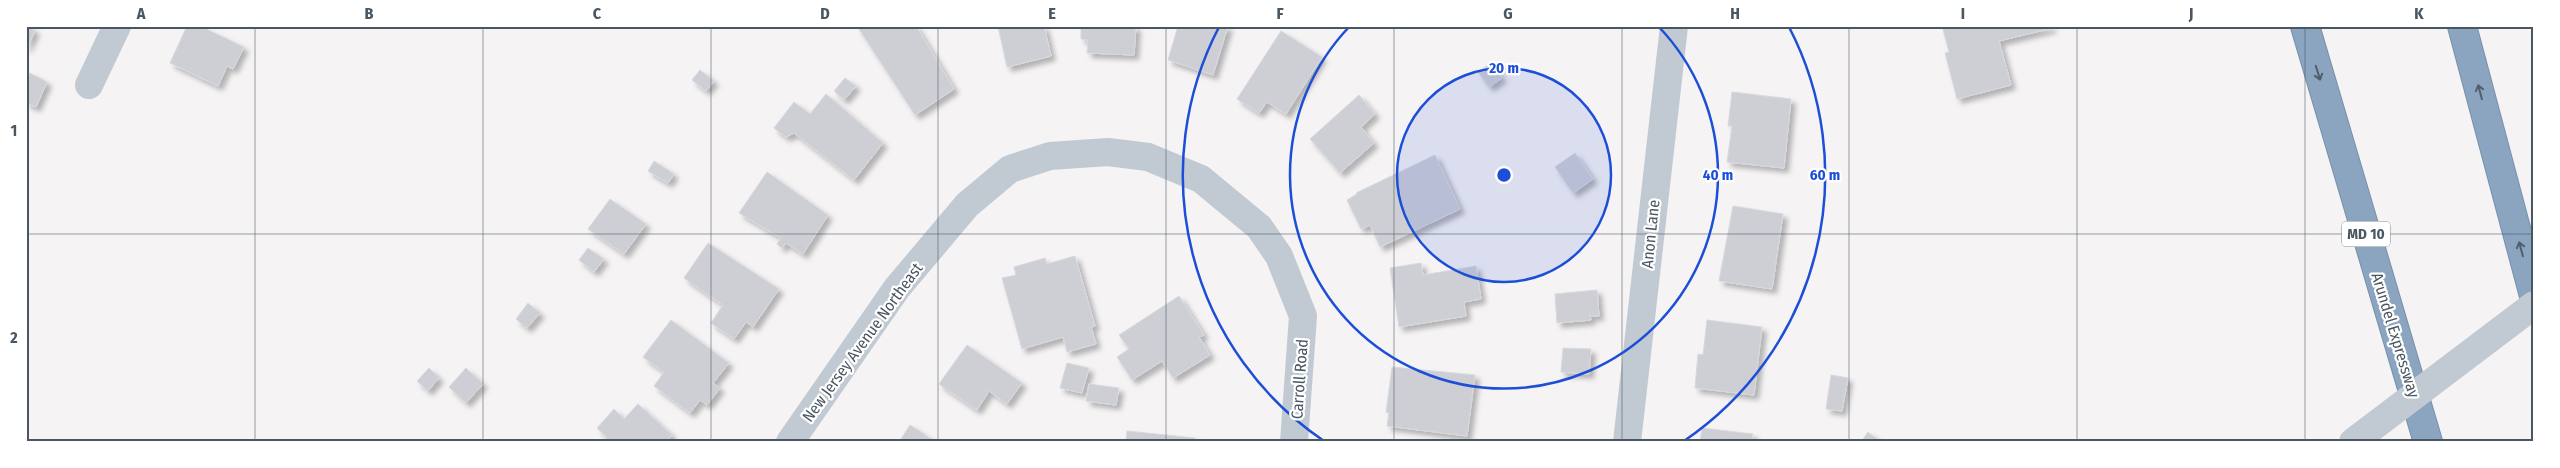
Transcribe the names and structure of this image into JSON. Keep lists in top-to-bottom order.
{
  "streets": {
    "highway": ["MD 10", "Arundel Expressway"],
    "street": ["Anon Lane", "New Jersey Avenue Northeast", "Carroll Road"]
  },
  "crossings": [
    ["New Jersey Avenue Northeast", "Carroll Road"]
  ],
  "grid": {
    "columns": [
      "A",
      "B",
      "C",
      "D",
      "E",
      "F",
      "G",
      "H",
      "I",
      "J",
      "K"
    ],
    "rows": ["1", "2"]
  },
  "rings": ["20 m", "40 m", "60 m"]
}
